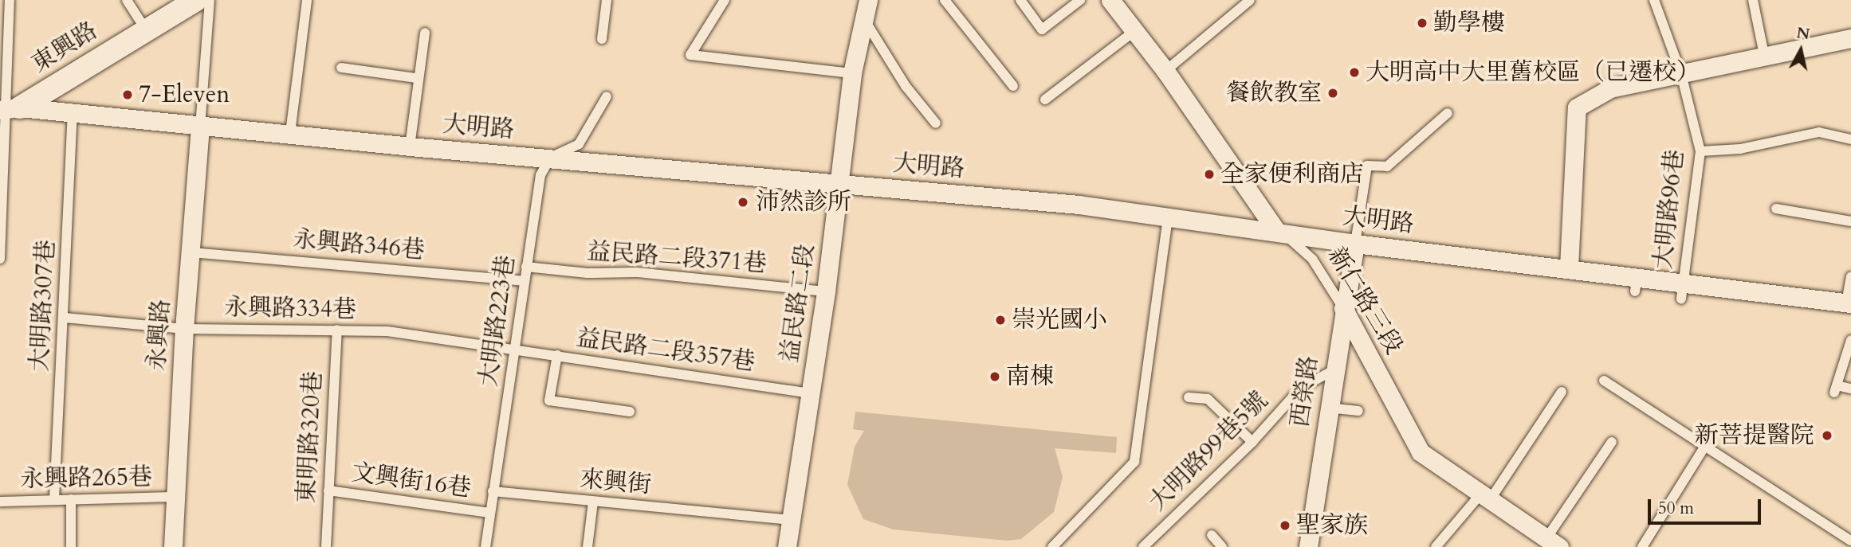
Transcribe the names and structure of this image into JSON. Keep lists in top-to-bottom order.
{
  "streets": {
    "street": [
      "東興路",
      "大明路",
      "新仁路三段",
      "益民路二段",
      "永興路",
      "西榮路"
    ],
    "lane": [
      "大明路96巷",
      "永興路346巷",
      "益民路二段371巷",
      "大明路307巷",
      "永興路334巷",
      "大明路223巷",
      "益民路二段357巷",
      "東明路320巷",
      "大明路99巷5號",
      "永興路265巷",
      "文興街16巷",
      "來興街"
    ]
  },
  "crossings": [
    ["東興路", "大明路"],
    ["大明路", "大明路96巷"],
    ["大明路", "新仁路三段"],
    ["大明路", "益民路二段"],
    ["大明路", "大明路307巷"],
    ["大明路", "大明路223巷"],
    ["大明路", "永興路"],
    ["大明路", "西榮路"],
    ["永興路346巷", "大明路223巷"],
    ["永興路346巷", "永興路"],
    ["益民路二段371巷", "益民路二段"],
    ["益民路二段371巷", "大明路223巷"],
    ["新仁路三段", "西榮路"],
    ["益民路二段", "益民路二段357巷"],
    ["益民路二段", "來興街"],
    ["大明路307巷", "永興路334巷"],
    ["大明路307巷", "永興路265巷"],
    ["永興路334巷", "大明路223巷"],
    ["永興路334巷", "永興路"],
    ["永興路334巷", "益民路二段357巷"],
    ["永興路334巷", "東明路320巷"],
    ["大明路223巷", "益民路二段357巷"],
    ["大明路223巷", "來興街"],
    ["永興路", "永興路265巷"],
    ["西榮路", "大明路99巷5號"],
    ["東明路320巷", "文興街16巷"]
  ],
  "places": [
    "勤學樓",
    "大明高中大里舊校區（已遷校）",
    "餐飲教室",
    "7-Eleven",
    "全家便利商店",
    "沛然診所",
    "崇光國小",
    "南棟",
    "新菩提醫院",
    "聖家族"
  ],
  "scale_bar": "50 m",
  "north": "top"
}
